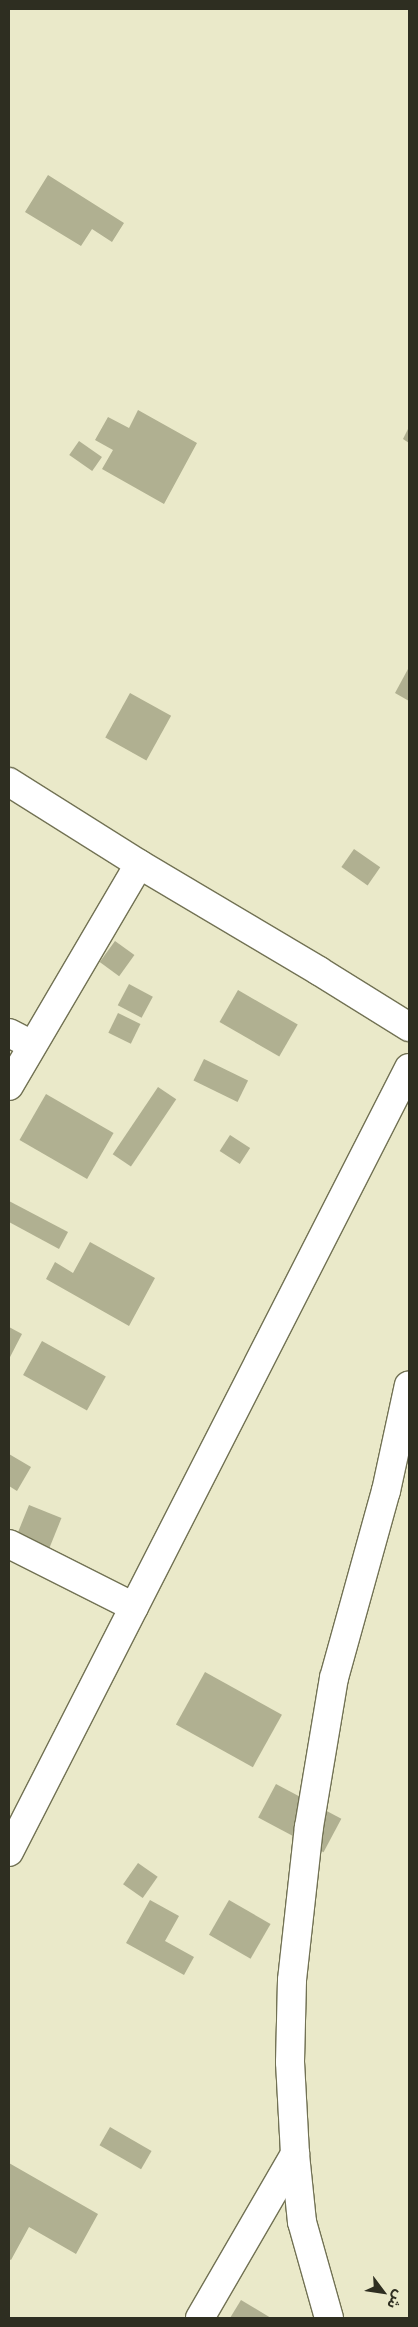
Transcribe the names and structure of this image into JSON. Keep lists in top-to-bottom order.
{
  "north": "bottom right"
}
